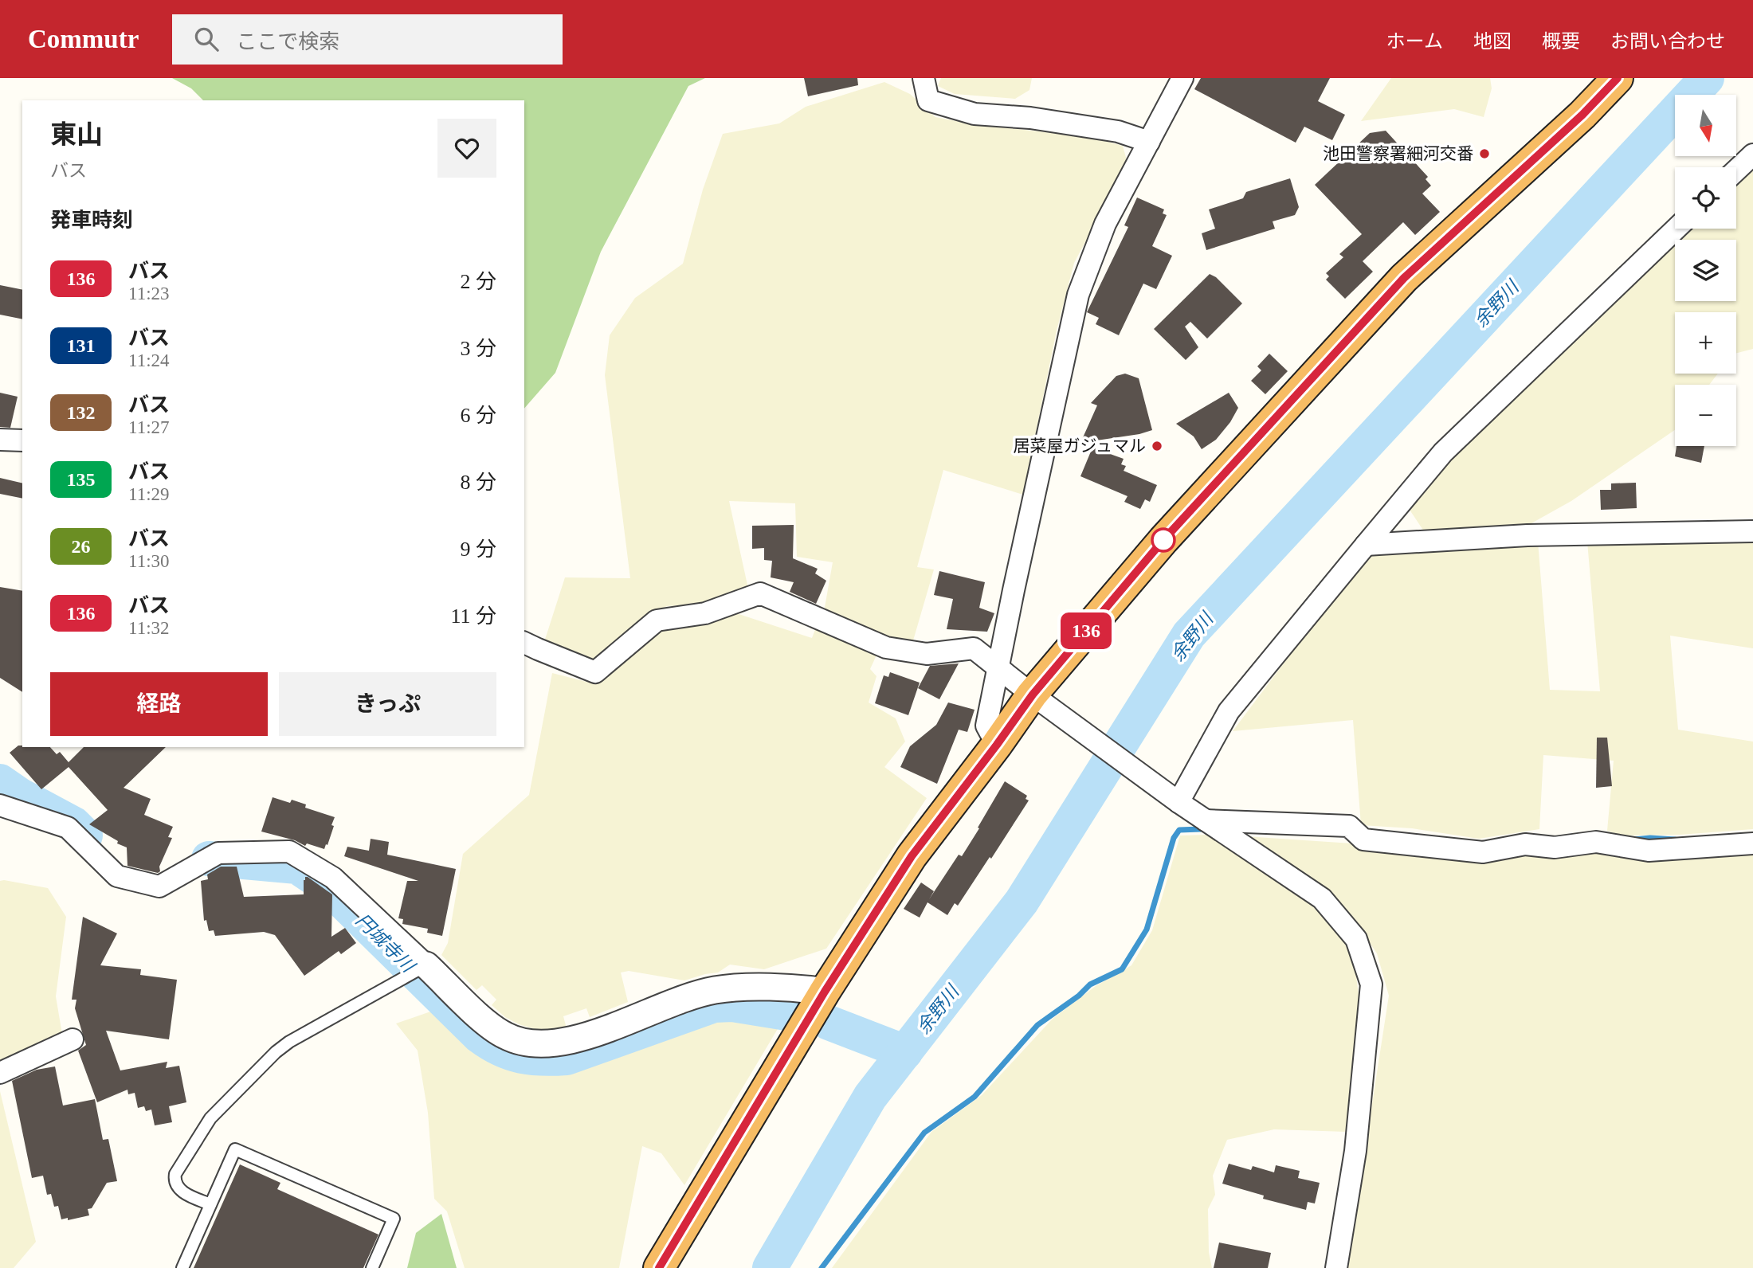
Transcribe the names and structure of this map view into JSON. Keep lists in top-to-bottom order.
{
  "water": ["余野川", "円城寺川"],
  "places": ["池田警察署細河交番", "居菜屋ガジュマル"],
  "lines": ["bus line 136"],
  "north": "bottom",
  "page": {
    "header": "Commutr",
    "search": "ここで検索",
    "nav": [
      "ホーム",
      "地図",
      "概要",
      "お問い合わせ"
    ],
    "on_map": "136",
    "map_buttons": ["+", "−"],
    "heading": [
      ["東山", "バス"],
      "発車時刻"
    ],
    "list": [
      {
        "mark": "136",
        "name": "バス",
        "note": "11:23",
        "value": "2 分"
      },
      {
        "mark": "131",
        "name": "バス",
        "note": "11:24",
        "value": "3 分"
      },
      {
        "mark": "132",
        "name": "バス",
        "note": "11:27",
        "value": "6 分"
      },
      {
        "mark": "135",
        "name": "バス",
        "note": "11:29",
        "value": "8 分"
      },
      {
        "mark": "26",
        "name": "バス",
        "note": "11:30",
        "value": "9 分"
      },
      {
        "mark": "136",
        "name": "バス",
        "note": "11:32",
        "value": "11 分"
      }
    ],
    "buttons": ["経路", "きっぷ"]
  }
}
